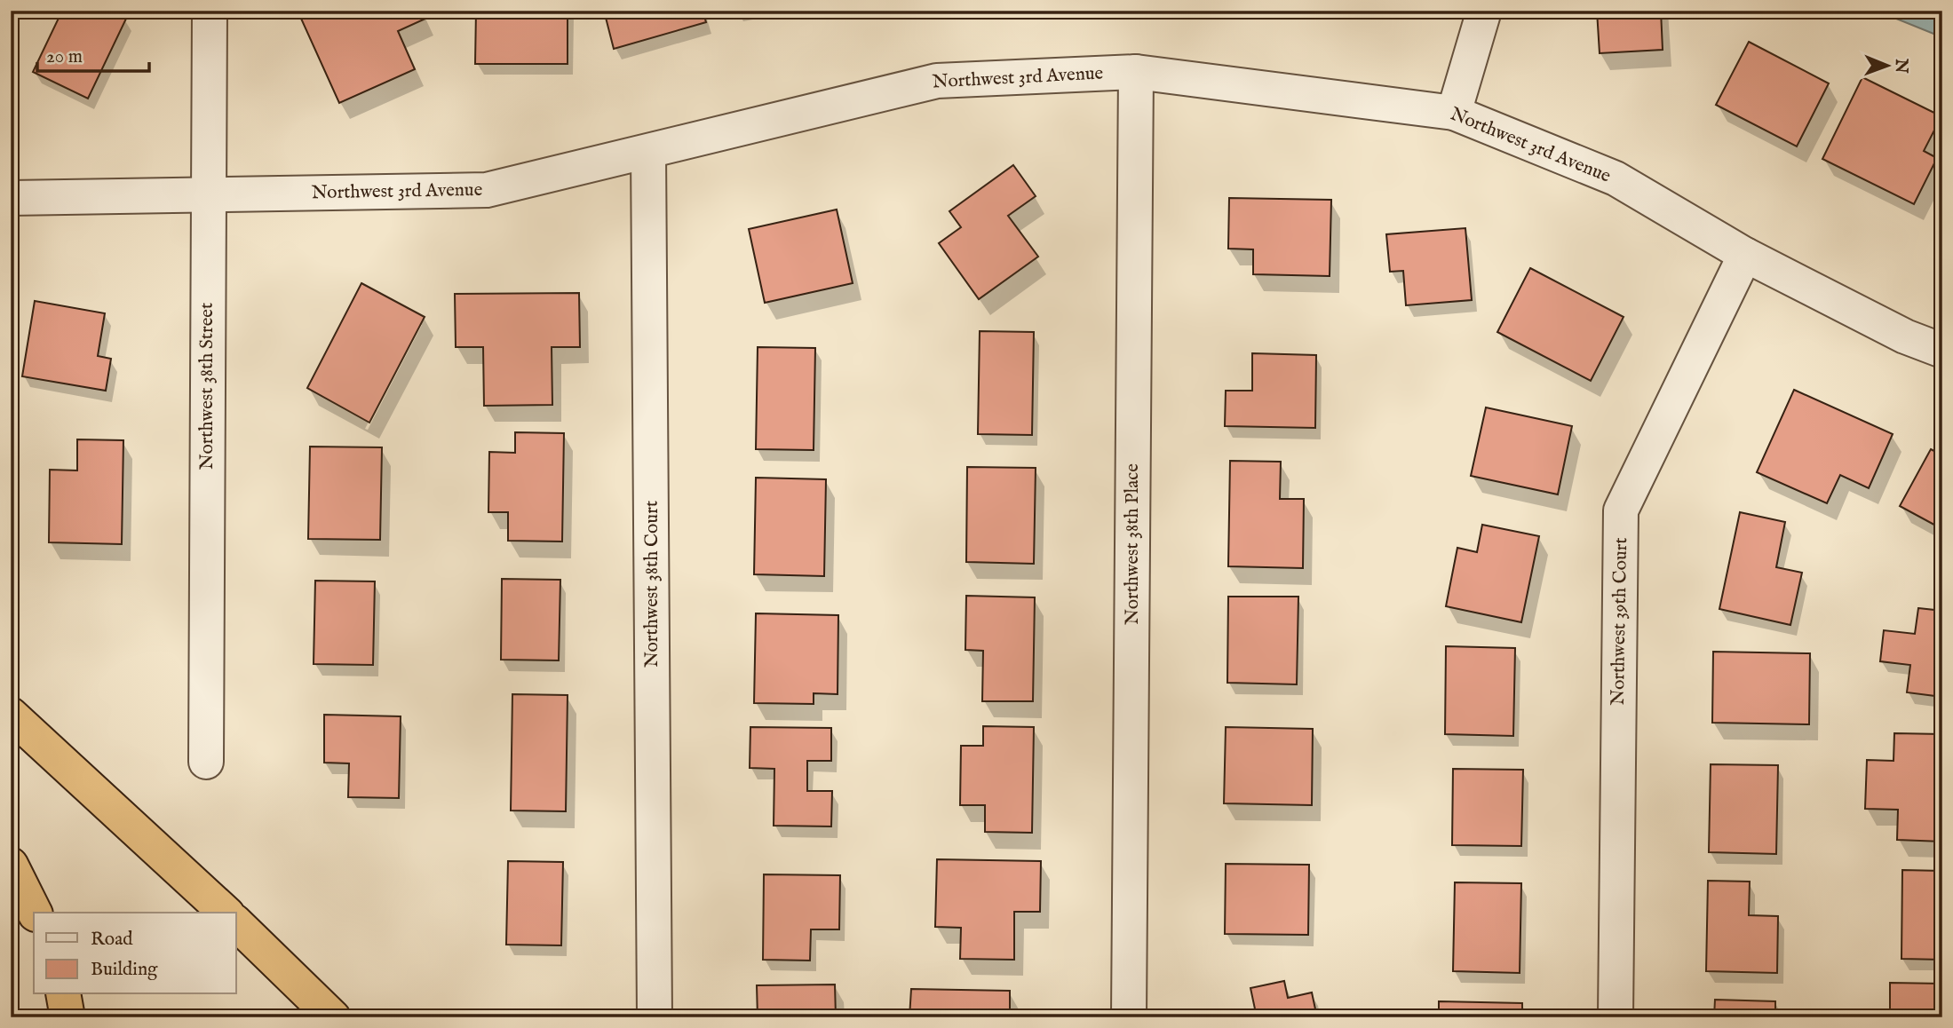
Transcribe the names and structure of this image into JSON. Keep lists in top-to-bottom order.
{
  "streets": {
    "street": [
      "Northwest 3rd Avenue",
      "Northwest 38th Street",
      "Northwest 38th Place",
      "Northwest 38th Court",
      "Northwest 39th Court"
    ]
  },
  "crossings": [
    ["Northwest 3rd Avenue", "Northwest 38th Street"],
    ["Northwest 3rd Avenue", "Northwest 38th Place"],
    ["Northwest 3rd Avenue", "Northwest 38th Court"],
    ["Northwest 3rd Avenue", "Northwest 39th Court"]
  ],
  "legend": ["Road", "Building"],
  "scale_bar": "20 m",
  "north": "right"
}
